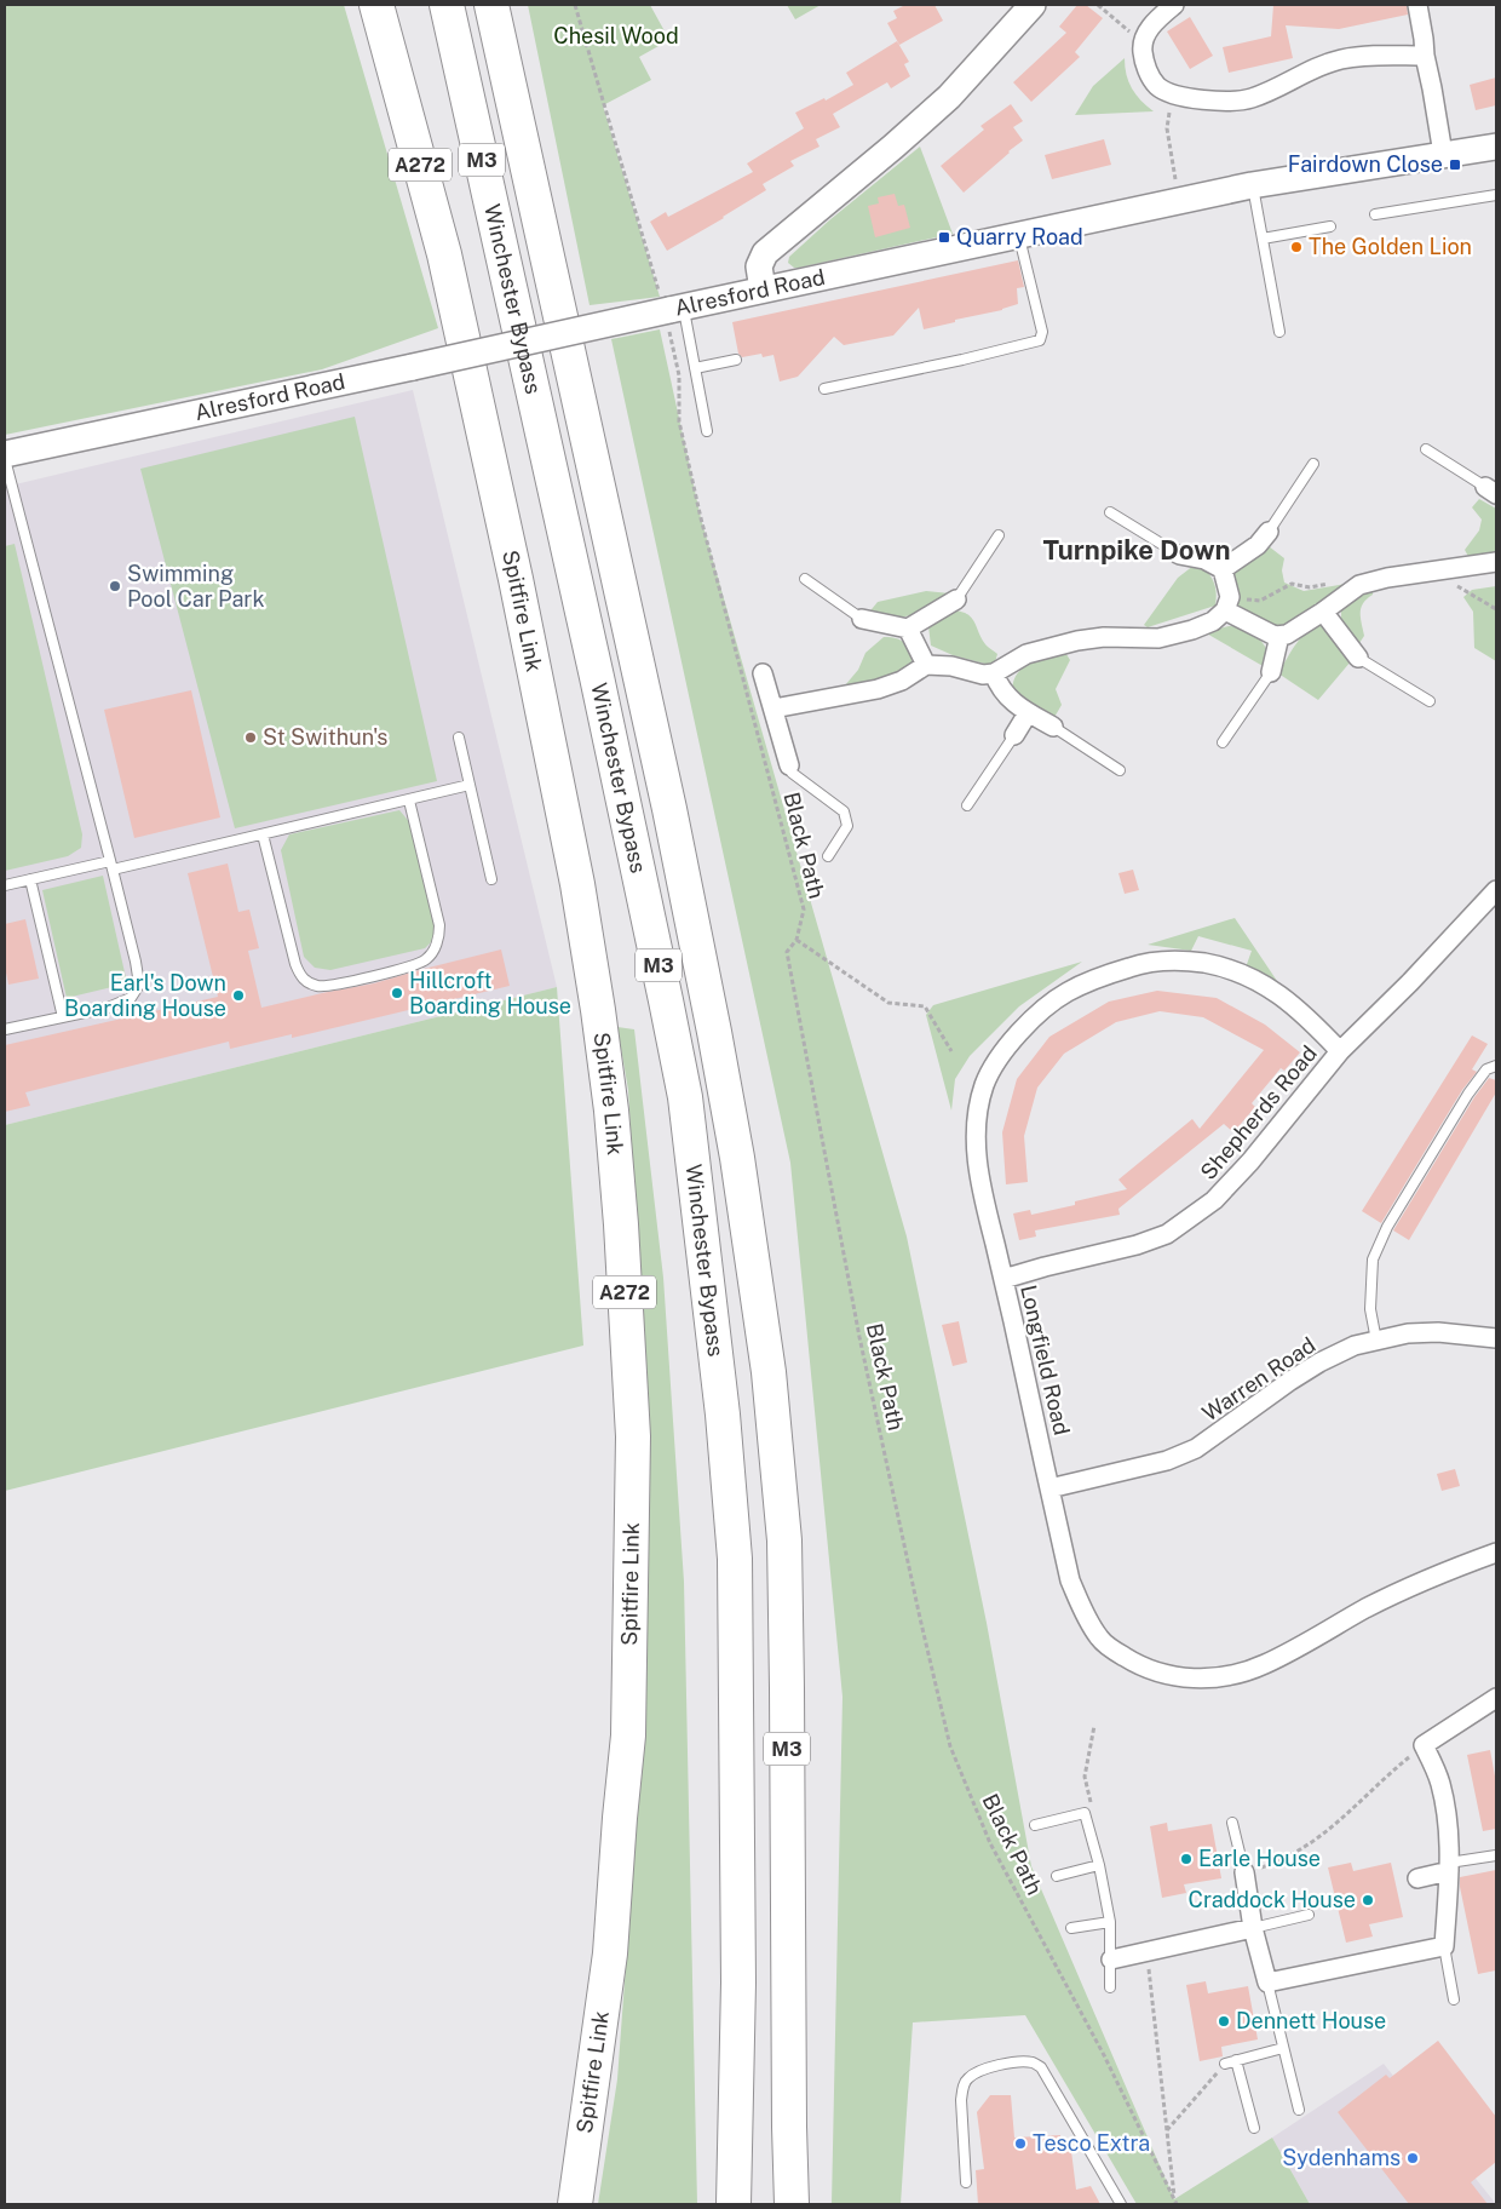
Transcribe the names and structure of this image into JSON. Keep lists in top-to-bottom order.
{
  "streets": {
    "highway": [
      "M3",
      "A272",
      "Winchester Bypass",
      "Spitfire Link"
    ],
    "main road": ["Alresford Road"],
    "street": ["Shepherds Road", "Longfield Road", "Warren Road"],
    "path": ["Black Path"]
  },
  "crossings": [
    ["M3", "Winchester Bypass"],
    ["Alresford Road", "Black Path"],
    ["Shepherds Road", "Longfield Road"],
    ["Longfield Road", "Warren Road"]
  ],
  "districts": ["Turnpike Down"],
  "parks": ["Chesil Wood"],
  "places": {
    "transit": ["Fairdown Close", "Quarry Road"],
    "other": [
      "The Golden Lion",
      "Swimming Pool Car Park",
      "St Swithun's",
      "Hillcroft Boarding House",
      "Earl's Down Boarding House",
      "Earle House",
      "Craddock House",
      "Dennett House",
      "Tesco Extra",
      "Sydenhams"
    ]
  }
}
